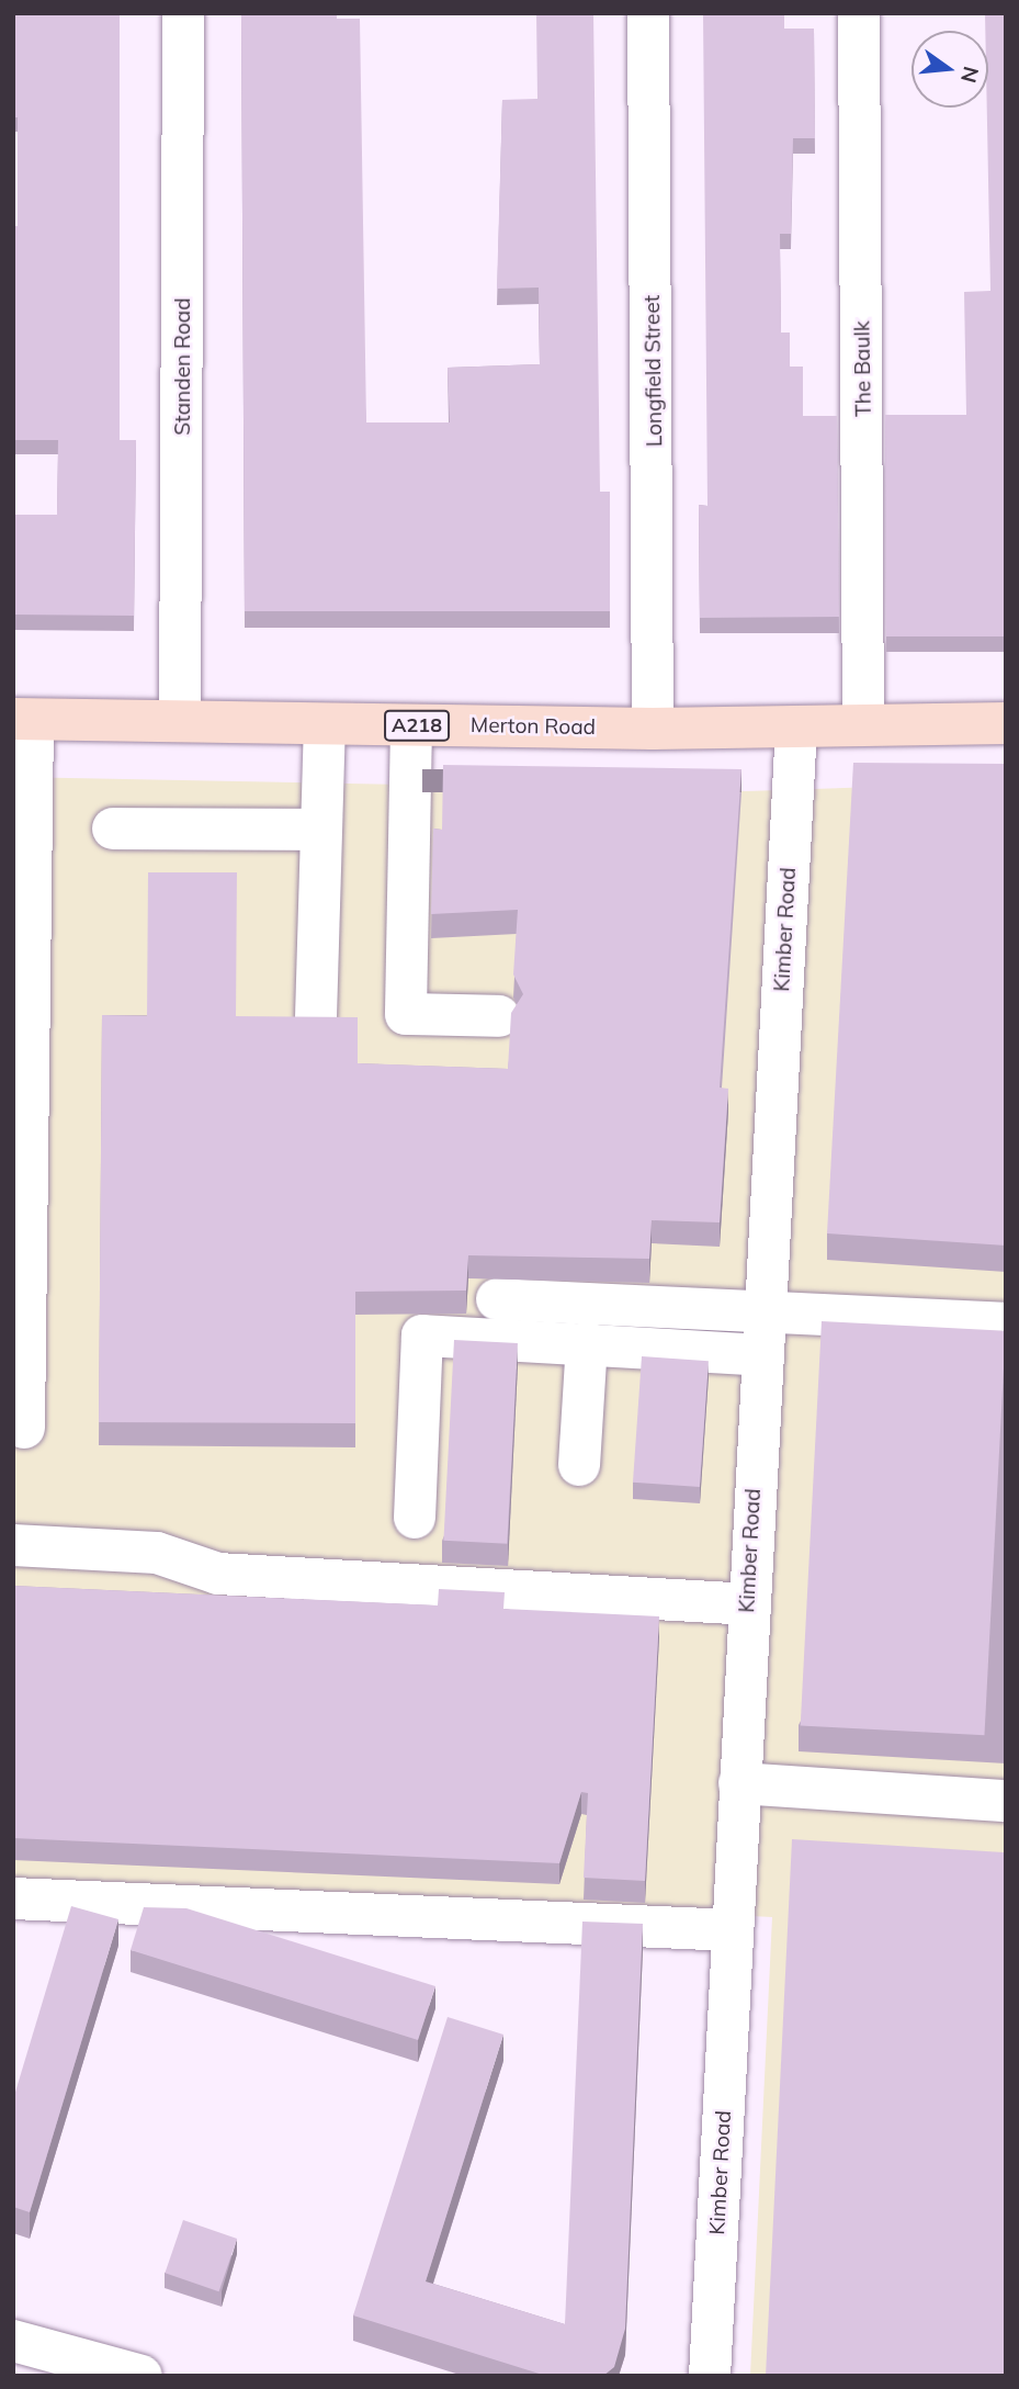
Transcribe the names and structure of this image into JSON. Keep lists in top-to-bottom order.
{
  "streets": {
    "main road": ["A218", "Merton Road"],
    "street": [
      "Standen Road",
      "The Baulk",
      "Longfield Street",
      "Kimber Road"
    ]
  },
  "crossings": [
    ["Standen Road", "Merton Road"],
    ["The Baulk", "Merton Road"],
    ["Longfield Street", "Merton Road"],
    ["Merton Road", "Kimber Road"]
  ],
  "north": "right"
}
